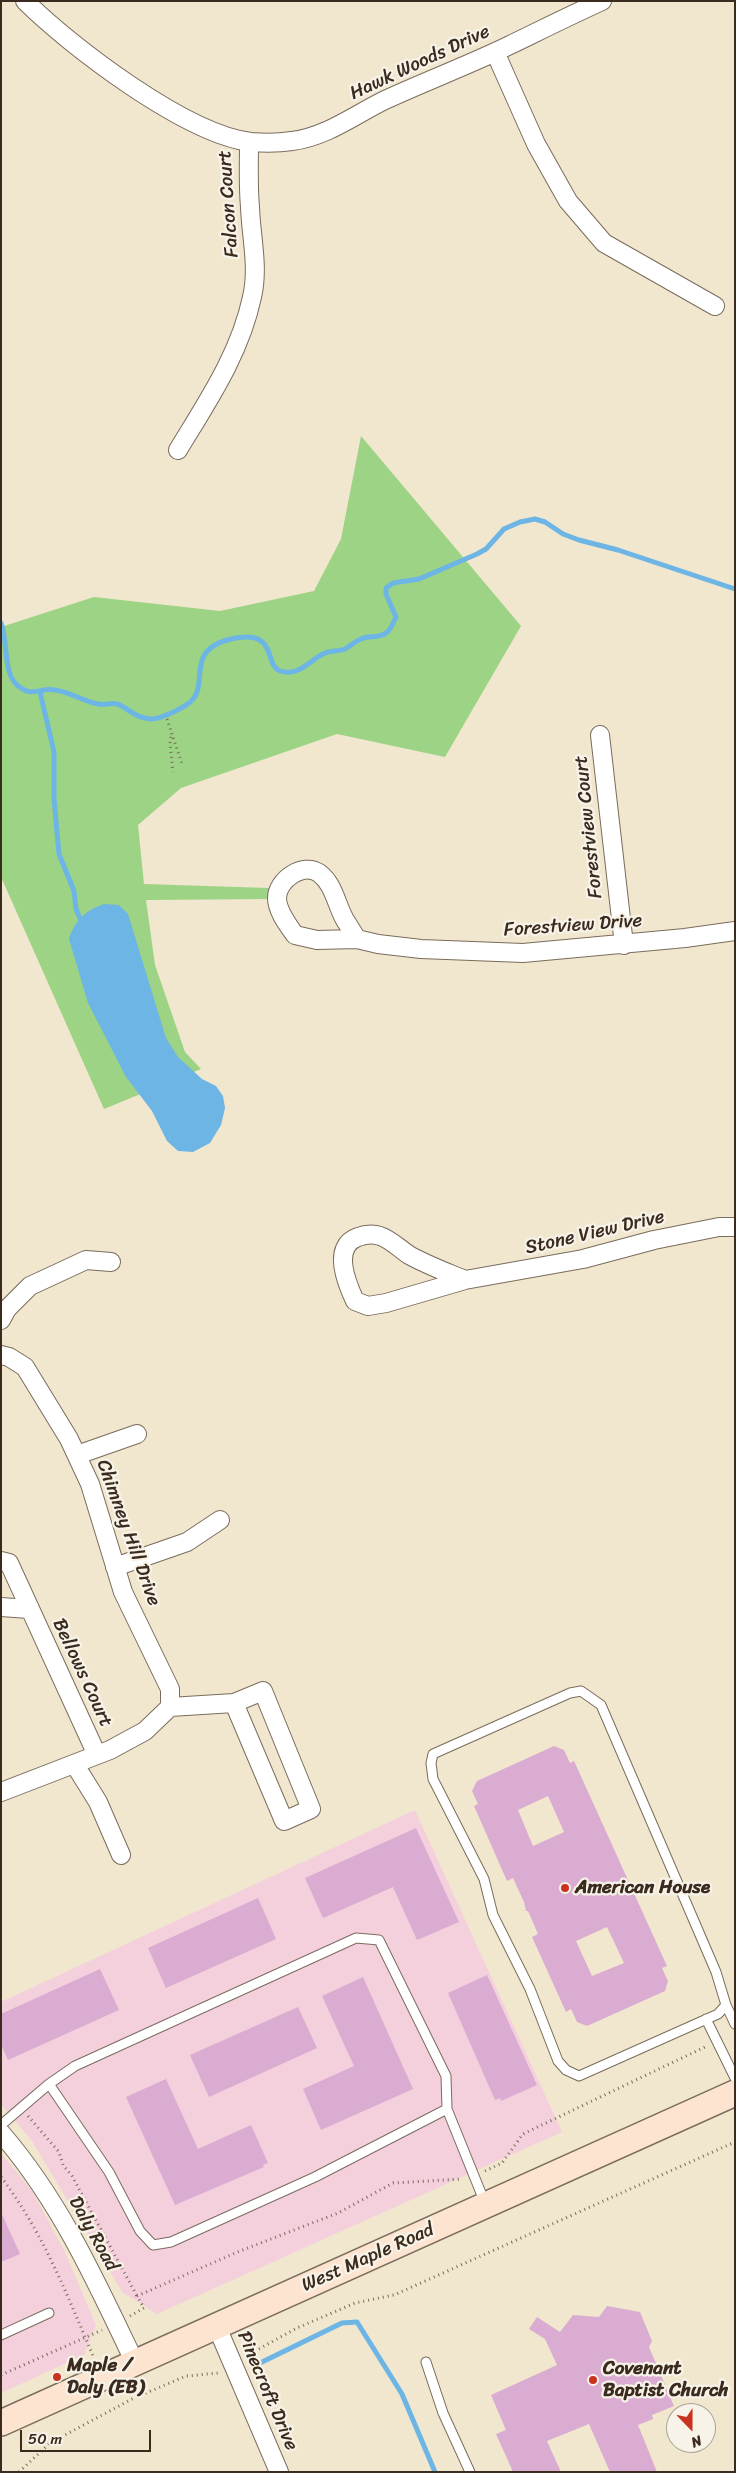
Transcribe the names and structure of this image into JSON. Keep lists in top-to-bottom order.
{
  "streets": {
    "main road": ["West Maple Road"],
    "street": [
      "Hawk Woods Drive",
      "Falcon Court",
      "Forestview Court",
      "Forestview Drive",
      "Stone View Drive",
      "Chimney Hill Drive",
      "Bellows Court",
      "Daly Road",
      "Pinecroft Drive"
    ]
  },
  "crossings": [
    ["Hawk Woods Drive", "Falcon Court"],
    ["Forestview Court", "Forestview Drive"],
    ["Daly Road", "West Maple Road"],
    ["West Maple Road", "Pinecroft Drive"]
  ],
  "places": ["American House", "Maple / Daly (EB)", "Covenant Baptist Church"],
  "scale_bar": "50 m",
  "north": "bottom"
}
